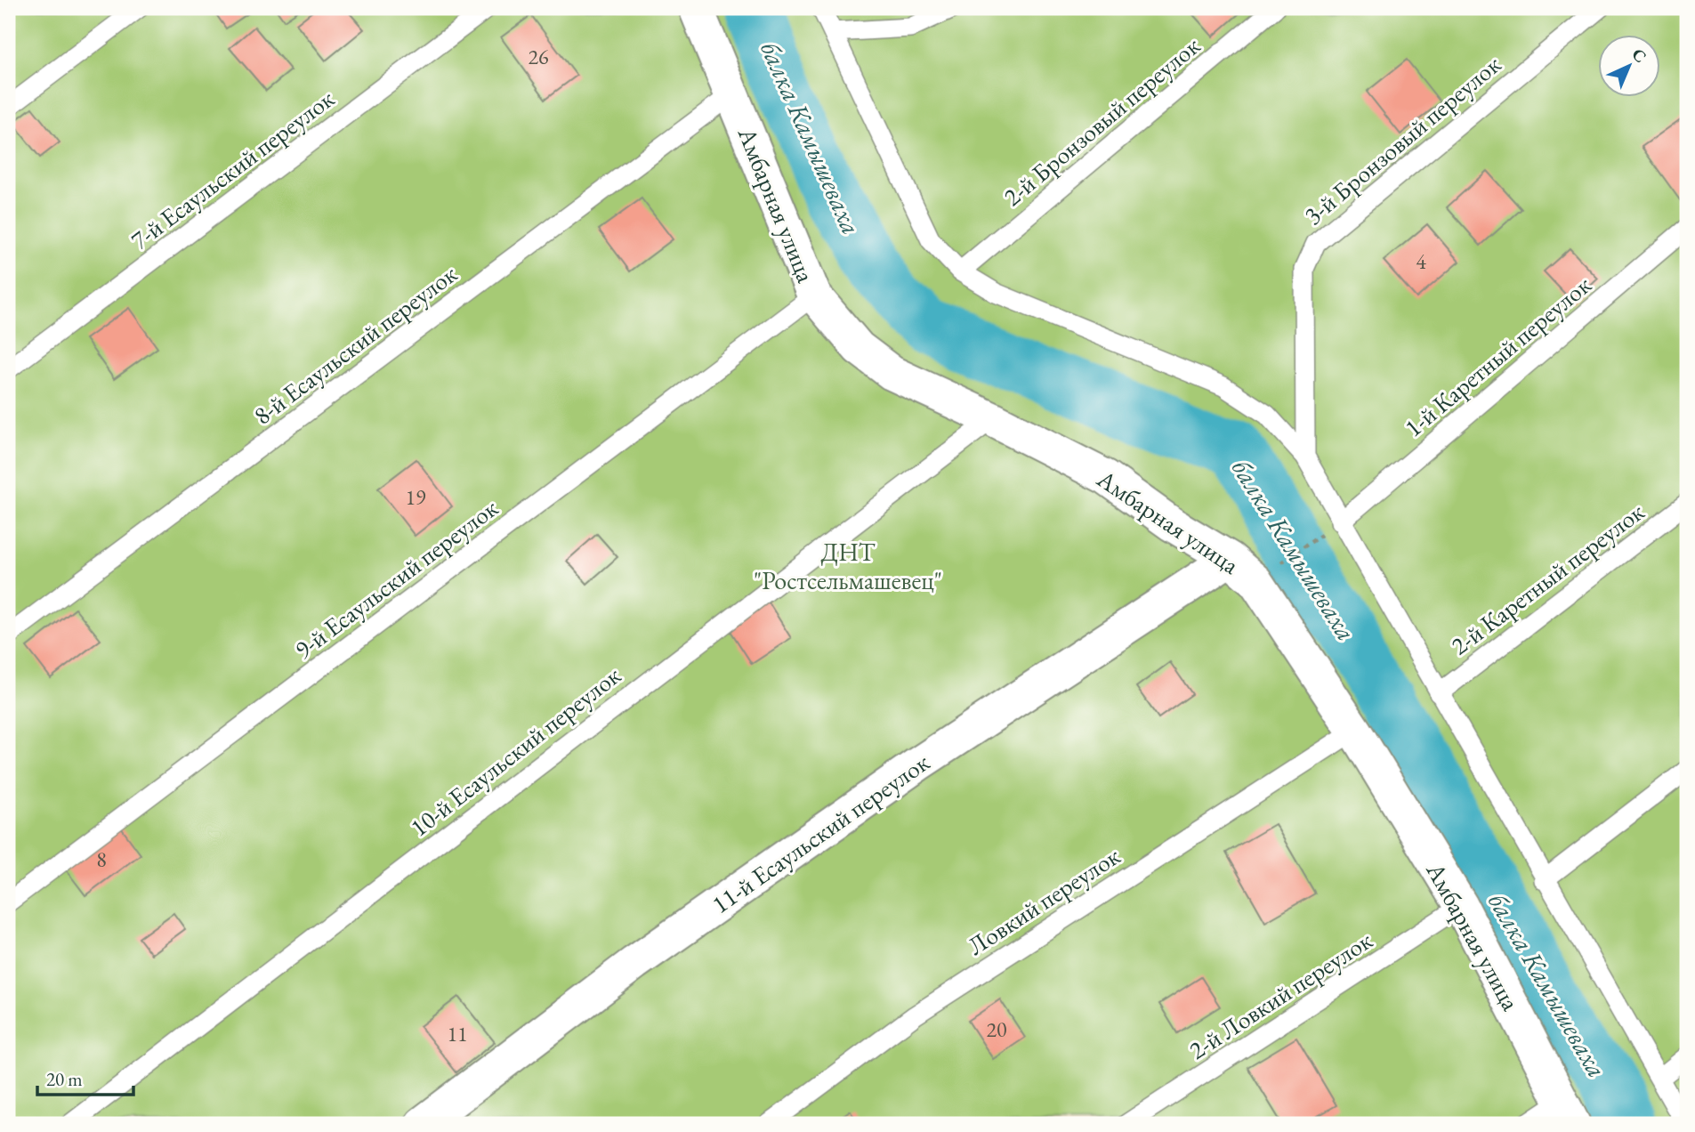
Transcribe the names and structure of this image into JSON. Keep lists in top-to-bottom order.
{
  "streets": {
    "street": ["Амбарная улица", "11-й Есаульский переулок"],
    "lane": [
      "2-й Бронзовый переулок",
      "3-й Бронзовый переулок",
      "7-й Есаульский переулок",
      "8-й Есаульский переулок",
      "1-й Каретный переулок",
      "9-й Есаульский переулок",
      "2-й Каретный переулок",
      "10-й Есаульский переулок",
      "Ловкий переулок",
      "2-й Ловкий переулок"
    ]
  },
  "crossings": [
    ["Амбарная улица", "8-й Есаульский переулок"],
    ["Амбарная улица", "9-й Есаульский переулок"],
    ["Амбарная улица", "10-й Есаульский переулок"],
    ["Амбарная улица", "11-й Есаульский переулок"],
    ["Амбарная улица", "Ловкий переулок"],
    ["Амбарная улица", "2-й Ловкий переулок"]
  ],
  "water": ["балка Камышеваха"],
  "parks": ["ДНТ \"Ростсельмашевец\""],
  "house_numbers": [
    "26",
    "4",
    "19",
    "8",
    "20",
    "11"
  ],
  "scale_bar": "20 m",
  "north": "top right"
}
